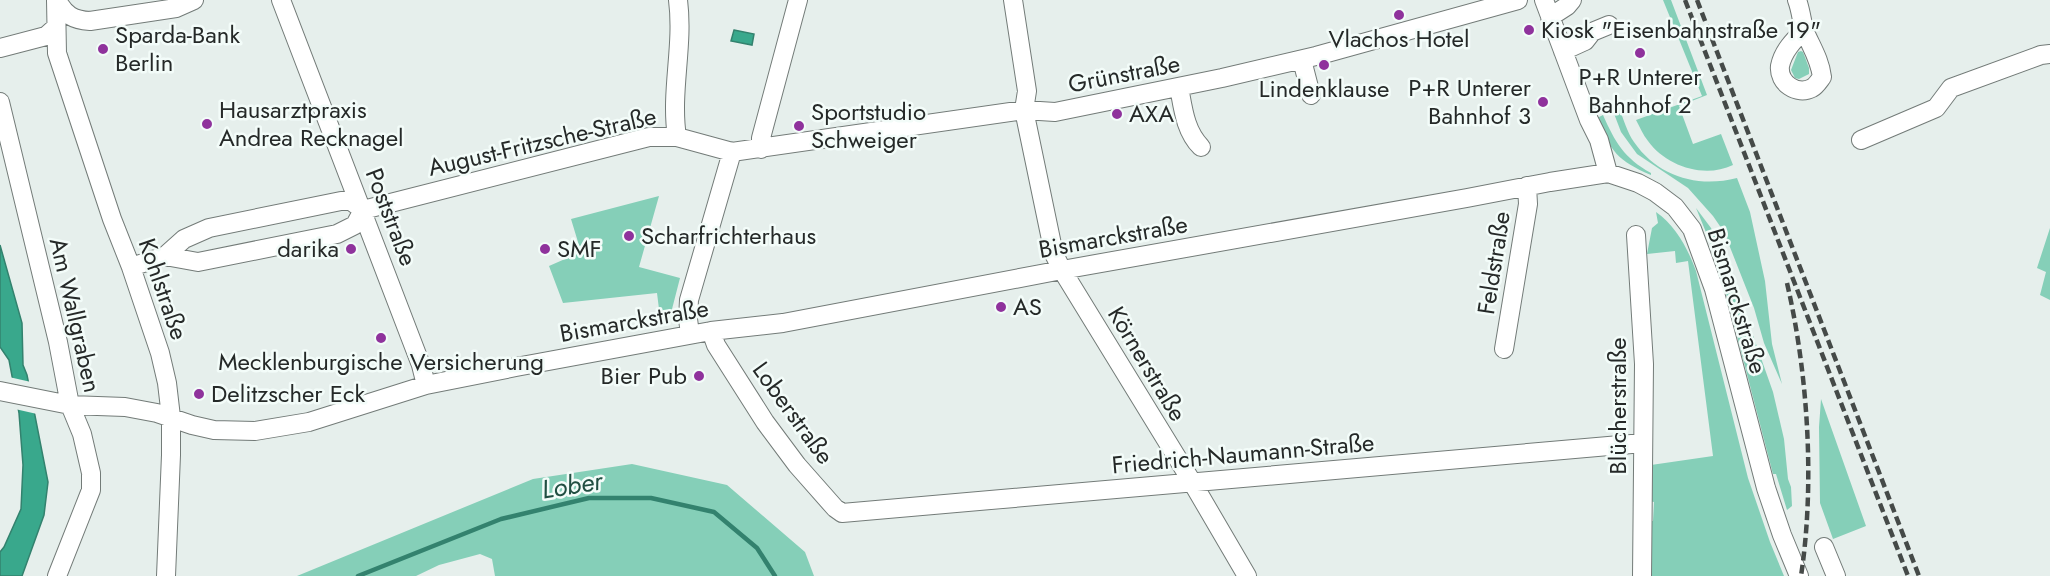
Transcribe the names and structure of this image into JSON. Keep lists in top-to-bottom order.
{
  "streets": {
    "street": [
      "Grünstraße",
      "August-Fritzsche-Straße",
      "Poststraße",
      "Bismarckstraße",
      "Feldstraße",
      "Kohlstraße",
      "Am Wallgraben",
      "Körnerstraße",
      "Blücherstraße",
      "Loberstraße",
      "Friedrich-Naumann-Straße"
    ]
  },
  "crossings": [
    ["Grünstraße", "August-Fritzsche-Straße"],
    ["Grünstraße", "Körnerstraße"],
    ["August-Fritzsche-Straße", "Poststraße"],
    ["Poststraße", "Bismarckstraße"],
    ["Bismarckstraße", "Feldstraße"],
    ["Bismarckstraße", "Kohlstraße"],
    ["Bismarckstraße", "Am Wallgraben"],
    ["Bismarckstraße", "Körnerstraße"],
    ["Bismarckstraße", "Loberstraße"],
    ["Körnerstraße", "Friedrich-Naumann-Straße"],
    ["Blücherstraße", "Friedrich-Naumann-Straße"],
    ["Loberstraße", "Friedrich-Naumann-Straße"]
  ],
  "water": ["Lober"],
  "places": [
    "Vlachos Hotel",
    "Kiosk \"Eisenbahnstraße 19\"",
    "Sparda-Bank Berlin",
    "P+R Unterer Bahnhof 2",
    "Lindenklause",
    "P+R Unterer Bahnhof 3",
    "AXA",
    "Hausarztpraxis Andrea Recknagel",
    "Sportstudio Schweiger",
    "Scharfrichterhaus",
    "darika",
    "SMF",
    "AS",
    "Mecklenburgische Versicherung",
    "Bier Pub",
    "Delitzscher Eck"
  ]
}
